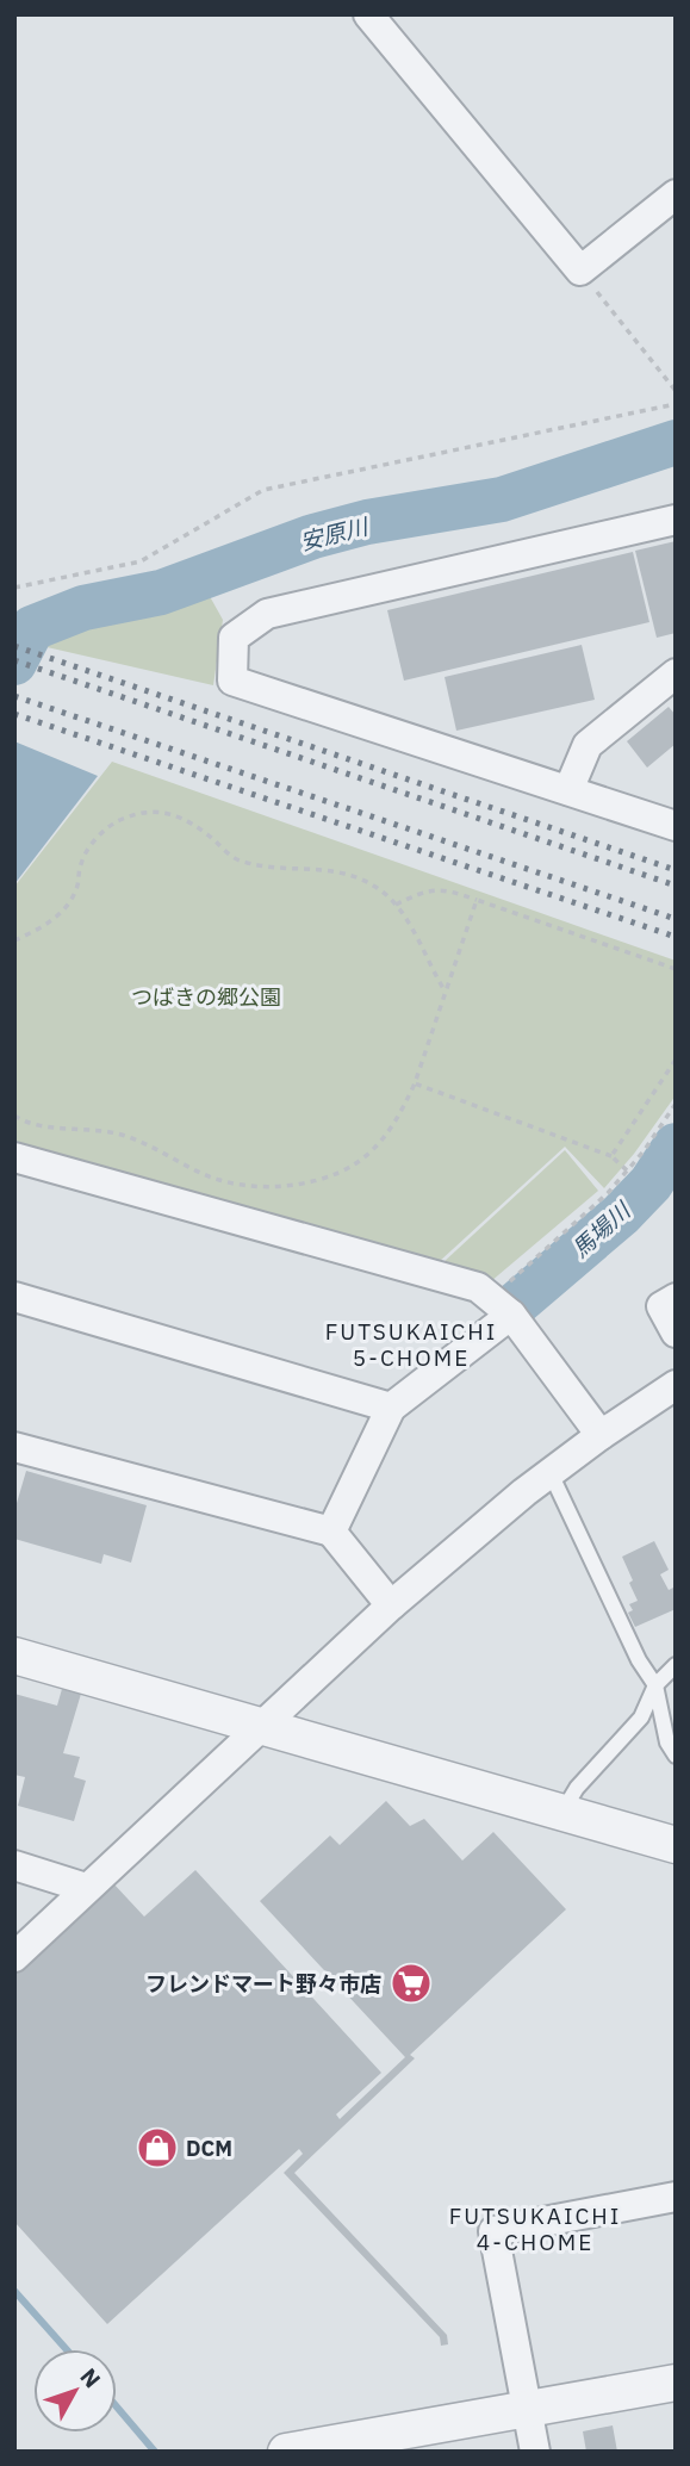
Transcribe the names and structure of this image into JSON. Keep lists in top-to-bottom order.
{
  "districts": ["FUTSUKAICHI 5-CHOME", "FUTSUKAICHI 4-CHOME"],
  "water": ["安原川", "馬場川"],
  "parks": ["つばきの郷公園"],
  "places": {
    "supermarket": ["フレンドマート野々市店"],
    "shop": ["DCM"]
  },
  "north": "top right"
}
